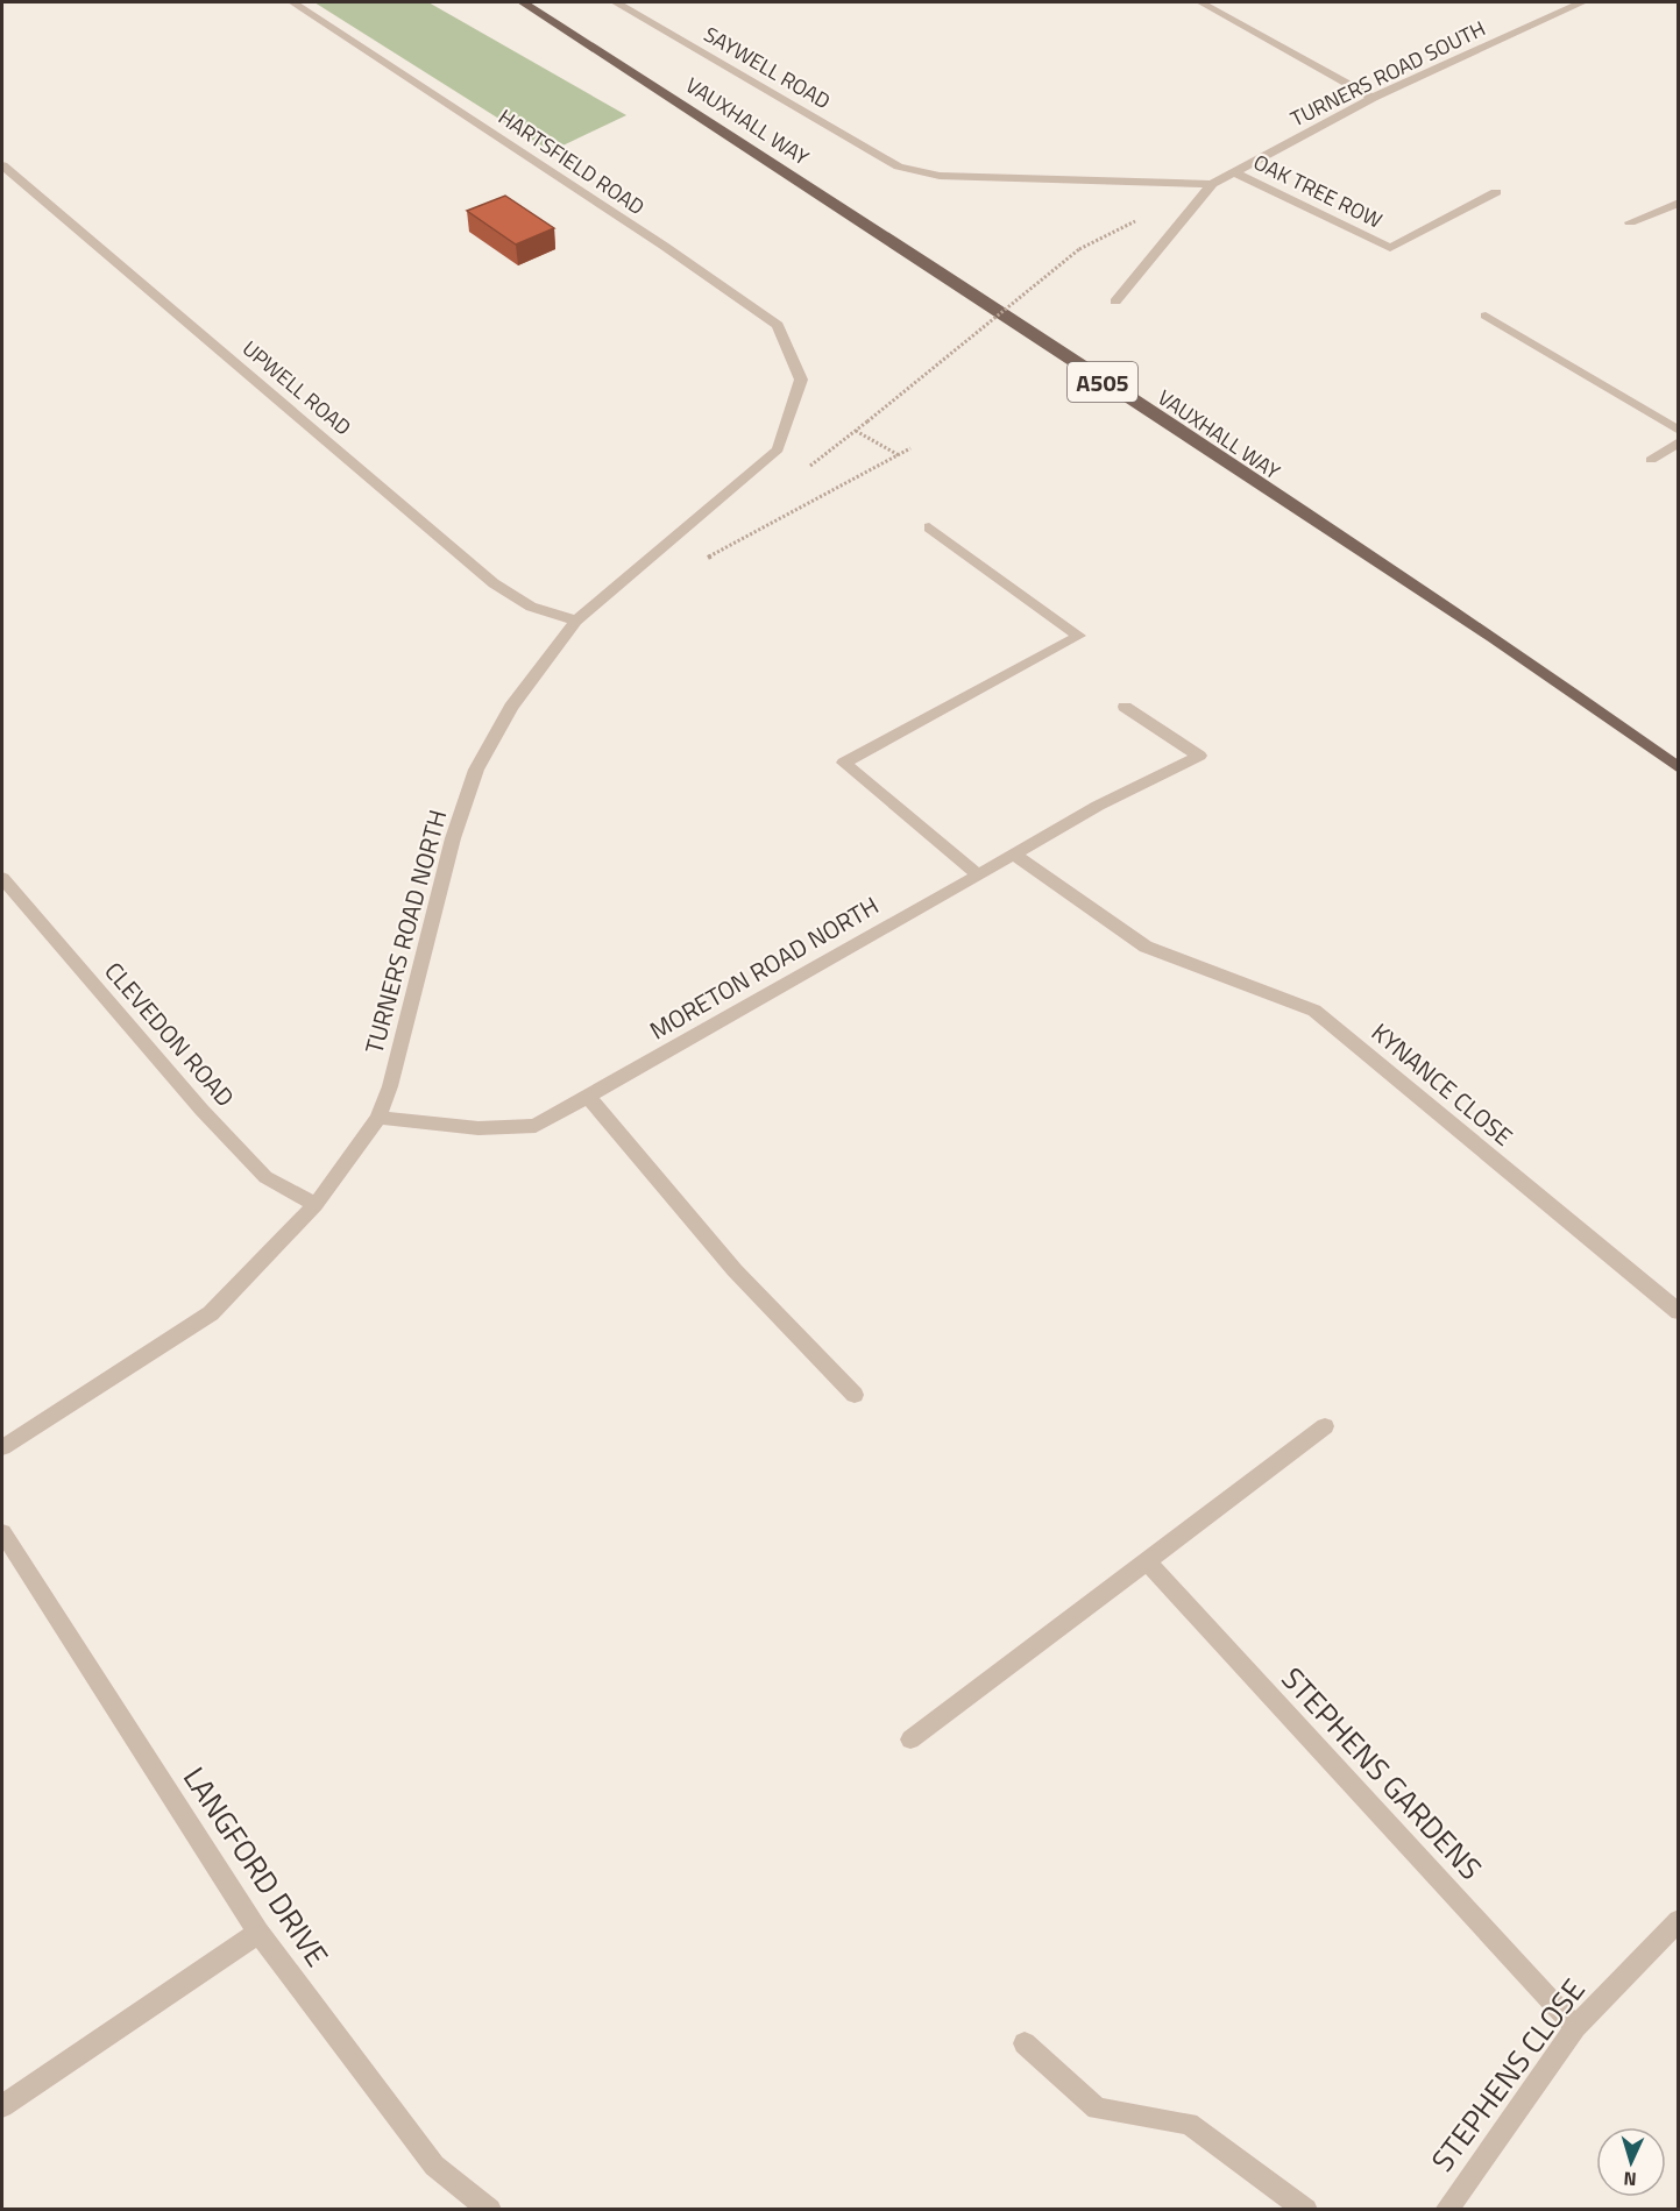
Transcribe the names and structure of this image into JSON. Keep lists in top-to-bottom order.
{
  "streets": {
    "main road": ["VAUXHALL WAY", "A505"],
    "street": [
      "SAYWELL ROAD",
      "TURNERS ROAD SOUTH",
      "HARTSFIELD ROAD",
      "OAK TREE ROW",
      "UPWELL ROAD",
      "TURNERS ROAD NORTH",
      "MORETON ROAD NORTH",
      "CLEVEDON ROAD",
      "KYNANCE CLOSE",
      "STEPHENS GARDENS",
      "LANGFORD DRIVE",
      "STEPHENS CLOSE"
    ]
  },
  "crossings": [
    ["SAYWELL ROAD", "TURNERS ROAD SOUTH"],
    ["TURNERS ROAD SOUTH", "OAK TREE ROW"],
    ["HARTSFIELD ROAD", "TURNERS ROAD NORTH"],
    ["UPWELL ROAD", "TURNERS ROAD NORTH"],
    ["TURNERS ROAD NORTH", "MORETON ROAD NORTH"],
    ["TURNERS ROAD NORTH", "CLEVEDON ROAD"],
    ["MORETON ROAD NORTH", "KYNANCE CLOSE"],
    ["STEPHENS GARDENS", "STEPHENS CLOSE"]
  ],
  "north": "bottom"
}
